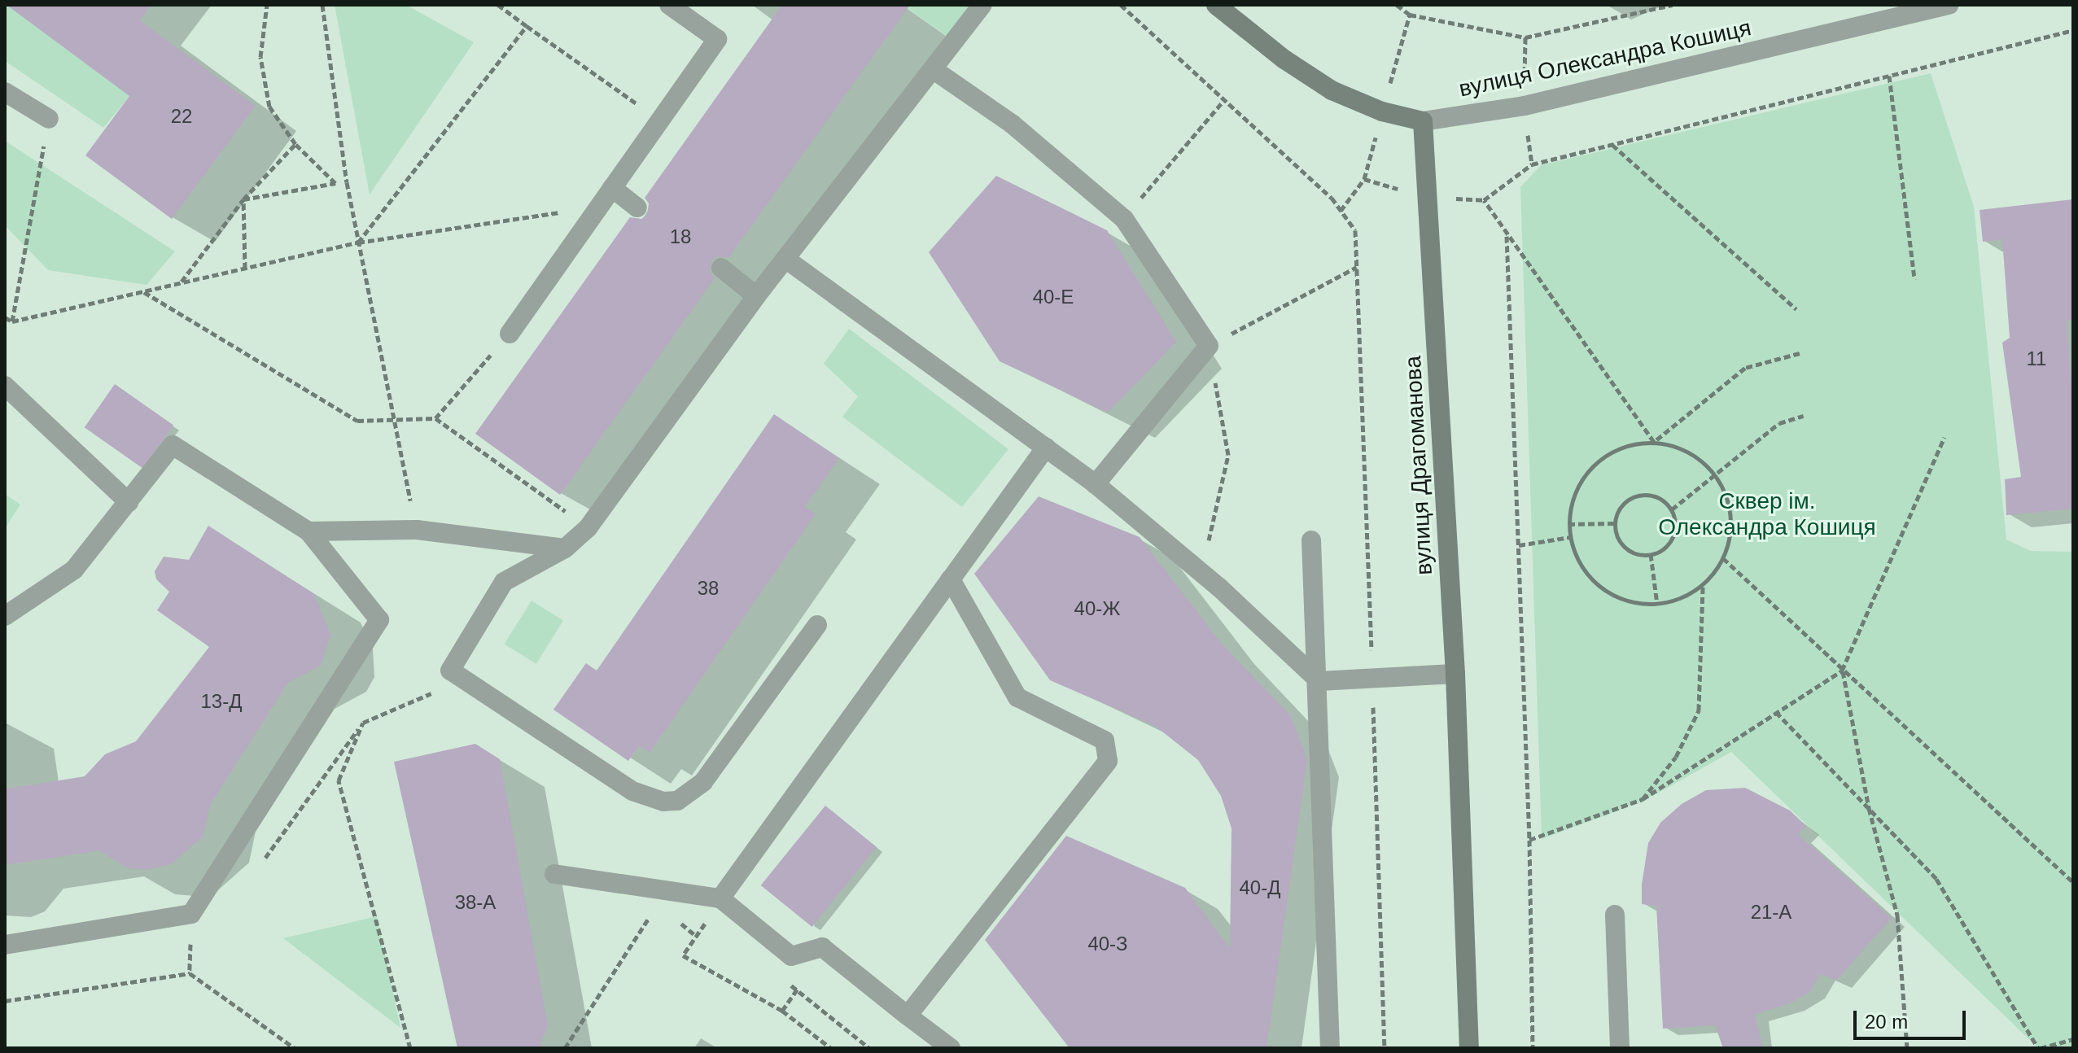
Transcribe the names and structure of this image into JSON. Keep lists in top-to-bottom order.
{
  "streets": {
    "street": ["вулиця Олександра Кошиця", "вулиця Драгоманова"]
  },
  "crossings": [
    ["вулиця Олександра Кошиця", "вулиця Драгоманова"]
  ],
  "parks": ["Сквер ім. Олександра Кошиця"],
  "house_numbers": [
    "22",
    "18",
    "40-Е",
    "11",
    "38",
    "40-Ж",
    "13-Д",
    "40-Д",
    "38-А",
    "21-А",
    "40-З"
  ],
  "scale_bar": "20 m"
}
